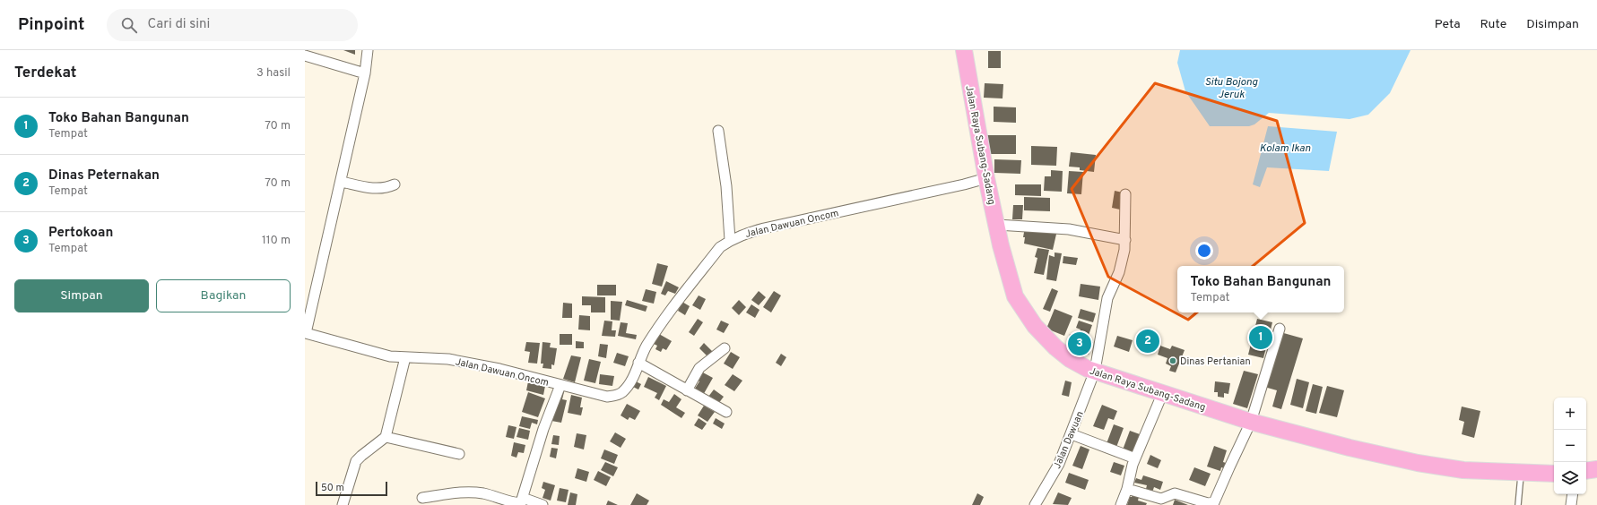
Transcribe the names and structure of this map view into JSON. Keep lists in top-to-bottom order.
{
  "streets": {
    "main road": ["Jalan Raya Subang-Sadang"],
    "street": ["Jalan Dawuan Oncom", "Jalan Dawuan"]
  },
  "crossings": [
    ["Jalan Raya Subang-Sadang", "Jalan Dawuan Oncom"],
    ["Jalan Raya Subang-Sadang", "Jalan Dawuan"]
  ],
  "water": ["Situ Bojong Jeruk", "Kolam Ikan"],
  "places": ["Dinas Pertanian"],
  "scale_bar": "50 m",
  "page": {
    "header": "Pinpoint",
    "search": "Cari di sini",
    "nav": ["Peta", "Rute", "Disimpan"],
    "heading": ["Terdekat", "3 hasil"],
    "list": [
      {
        "mark": "1",
        "name": "Toko Bahan Bangunan",
        "note": "Tempat",
        "value": "70 m"
      },
      {
        "mark": "2",
        "name": "Dinas Peternakan",
        "note": "Tempat",
        "value": "70 m"
      },
      {
        "mark": "3",
        "name": "Pertokoan",
        "note": "Tempat",
        "value": "110 m"
      }
    ],
    "popup": ["Toko Bahan Bangunan", "Tempat"],
    "buttons": ["Simpan", "Bagikan"],
    "pins": ["1", "2", "3"],
    "map_buttons": ["+", "−"],
    "scale": "50 m"
  }
}
